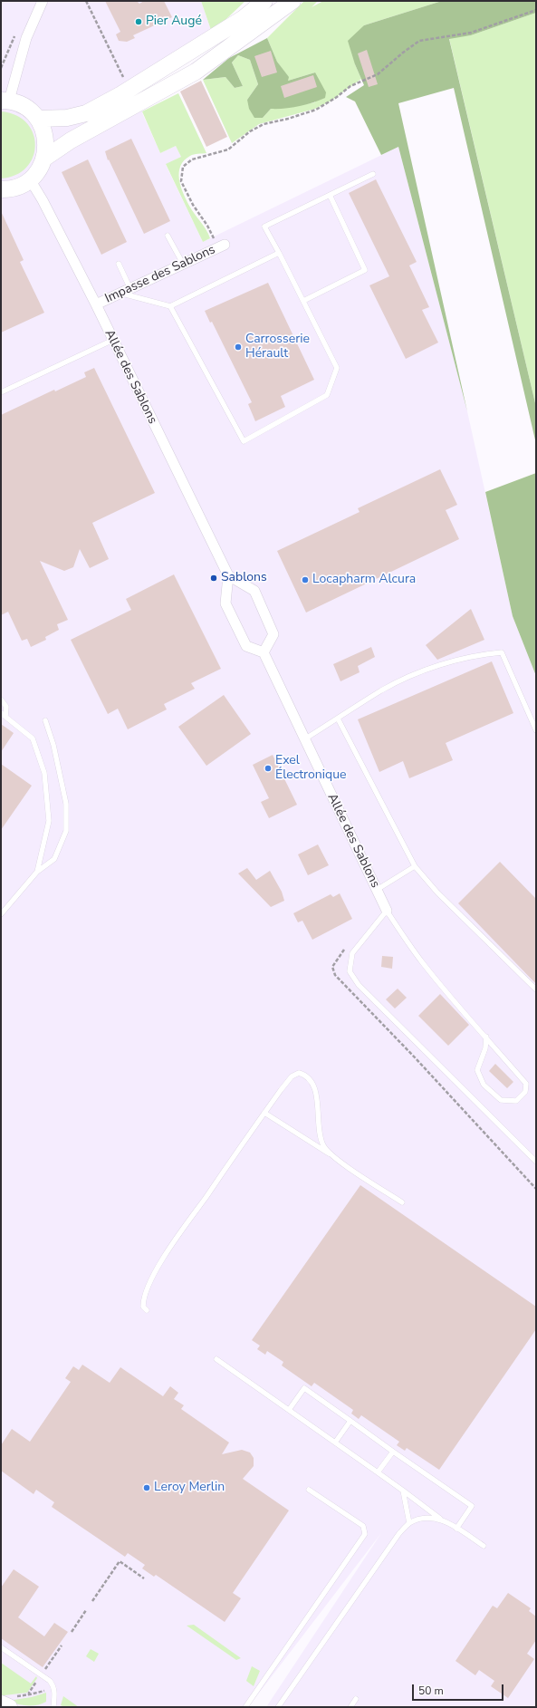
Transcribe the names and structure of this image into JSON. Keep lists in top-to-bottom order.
{
  "streets": {
    "street": ["Impasse des Sablons", "Allée des Sablons"]
  },
  "crossings": [
    ["Impasse des Sablons", "Allée des Sablons"]
  ],
  "places": [
    "Pier Augé",
    "Carrosserie Hérault",
    "Sablons",
    "Locapharm Alcura",
    "Exel Électronique",
    "Leroy Merlin"
  ],
  "scale_bar": "50 m"
}
